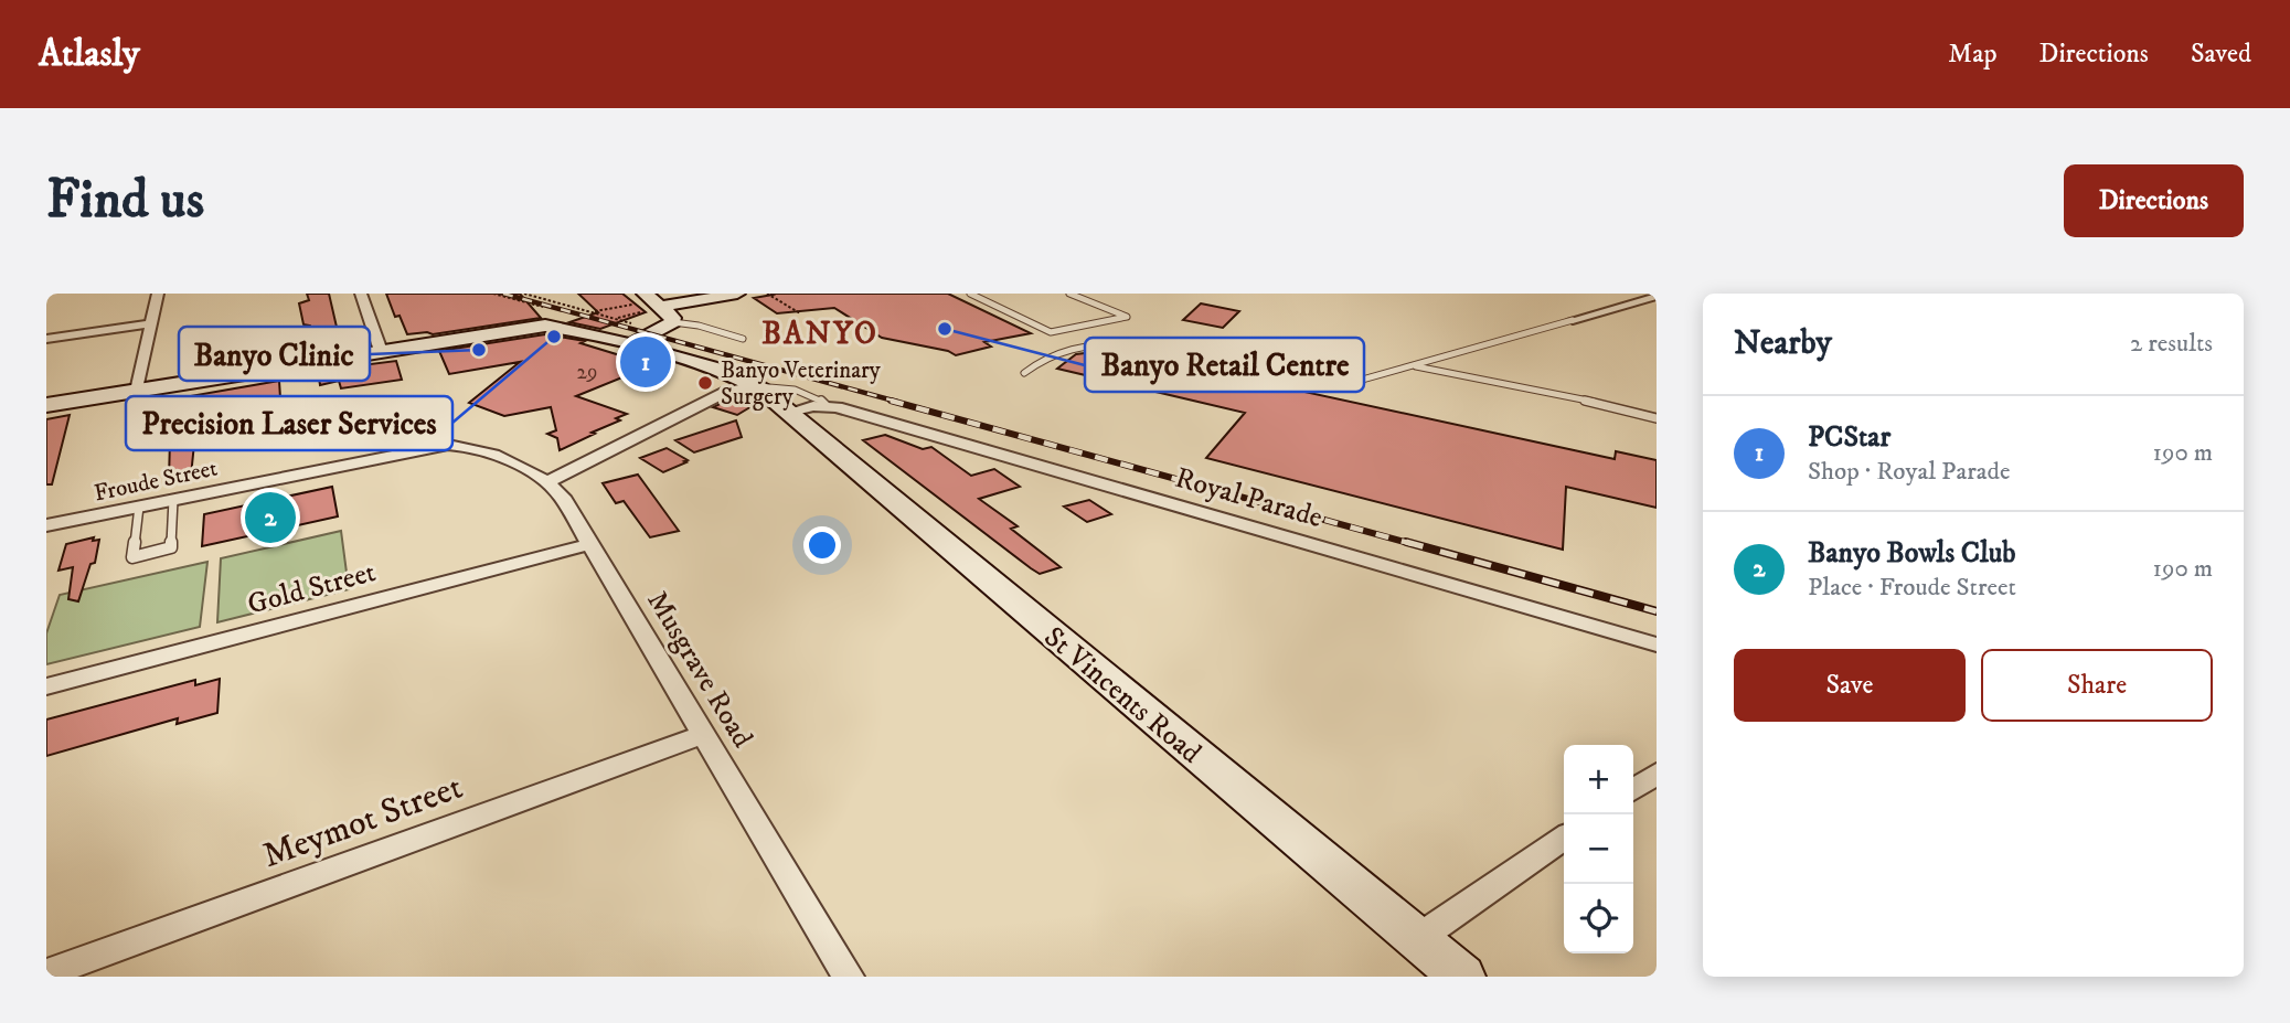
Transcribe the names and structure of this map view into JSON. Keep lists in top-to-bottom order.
{
  "streets": {
    "main road": ["Royal Parade", "St Vincents Road"],
    "street": [
      "Froude Street",
      "Gold Street",
      "Musgrave Road",
      "Meymot Street"
    ]
  },
  "crossings": [
    ["Froude Street", "Musgrave Road"],
    ["Royal Parade", "St Vincents Road"],
    ["Gold Street", "Musgrave Road"],
    ["Musgrave Road", "Meymot Street"]
  ],
  "districts": ["BANYO"],
  "places": [
    "Banyo Retail Centre",
    "Precision Laser Services",
    "Banyo Clinic",
    "Banyo Veterinary Surgery"
  ],
  "house_numbers": ["29"],
  "page": {
    "header": "Atlasly",
    "nav": ["Map", "Directions", "Saved"],
    "buttons": [
      "Directions",
      ["Save", "Share"]
    ],
    "title": "Find us",
    "heading": ["Nearby", "2 results"],
    "pins": ["1", "2"],
    "list": [
      {
        "mark": "1",
        "name": "PCStar",
        "note": "Shop · Royal Parade",
        "value": "190 m"
      },
      {
        "mark": "2",
        "name": "Banyo Bowls Club",
        "note": "Place · Froude Street",
        "value": "190 m"
      }
    ],
    "map_buttons": ["+", "−"]
  }
}
